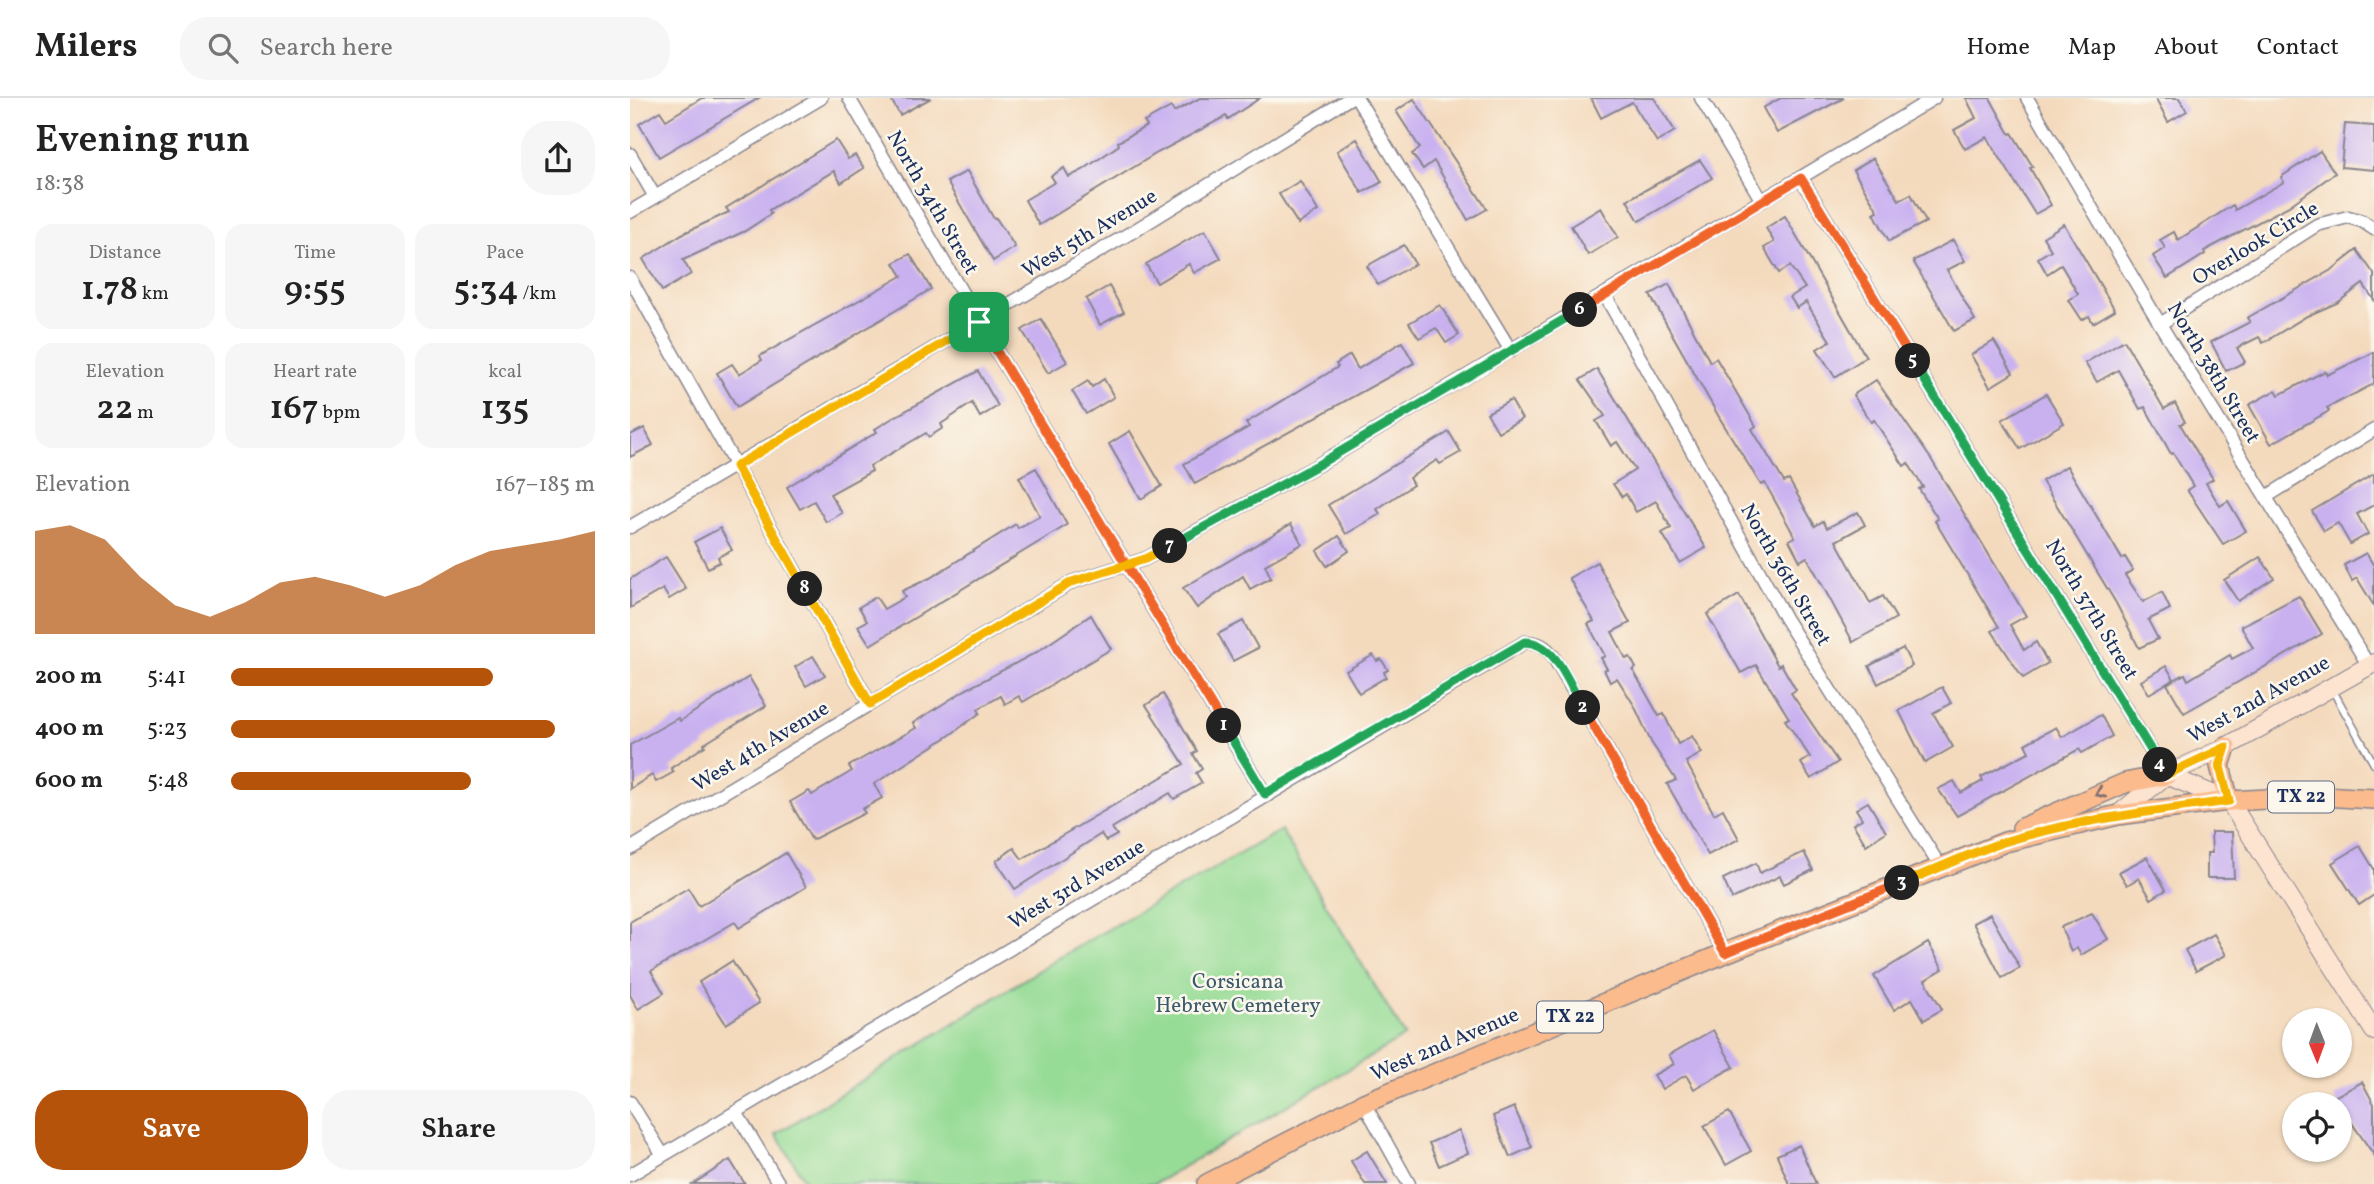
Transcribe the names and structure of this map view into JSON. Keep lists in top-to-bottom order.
{
  "streets": {
    "main road": ["West 2nd Avenue", "TX 22"],
    "street": [
      "North 34th Street",
      "West 5th Avenue",
      "Overlook Circle",
      "North 38th Street",
      "North 36th Street",
      "North 37th Street",
      "West 4th Avenue",
      "West 3rd Avenue"
    ]
  },
  "crossings": [
    ["North 34th Street", "West 5th Avenue"],
    ["North 34th Street", "West 4th Avenue"],
    ["North 34th Street", "West 3rd Avenue"],
    ["Overlook Circle", "North 38th Street"],
    ["North 38th Street", "West 2nd Avenue"],
    ["North 36th Street", "West 2nd Avenue"],
    ["North 36th Street", "West 4th Avenue"],
    ["North 36th Street", "TX 22"],
    ["North 37th Street", "West 2nd Avenue"],
    ["North 37th Street", "West 4th Avenue"],
    ["West 2nd Avenue", "TX 22"],
    ["West 2nd Avenue", "West 3rd Avenue"]
  ],
  "parks": ["Corsicana Hebrew Cemetery"],
  "north": "bottom",
  "page": {
    "header": "Milers",
    "search": "Search here",
    "nav": [
      "Home",
      "Map",
      "About",
      "Contact"
    ],
    "heading": ["Evening run", "18:38"],
    "stats": [
      ["Distance", "1.78 km"],
      ["Time", "9:55"],
      ["Pace", "5:34 /km"],
      ["Elevation", "22 m"],
      ["Heart rate", "167 bpm"],
      ["kcal", "135"]
    ],
    "pins": [
      "6",
      "5",
      "7",
      "8",
      "2",
      "1",
      "4",
      "3"
    ],
    "chart": ["Elevation", "167–185 m"],
    "list": [
      {
        "name": "200 m",
        "note": "5:41"
      },
      {
        "name": "400 m",
        "note": "5:23"
      },
      {
        "name": "600 m",
        "note": "5:48"
      }
    ],
    "buttons": ["Save", "Share"]
  }
}
